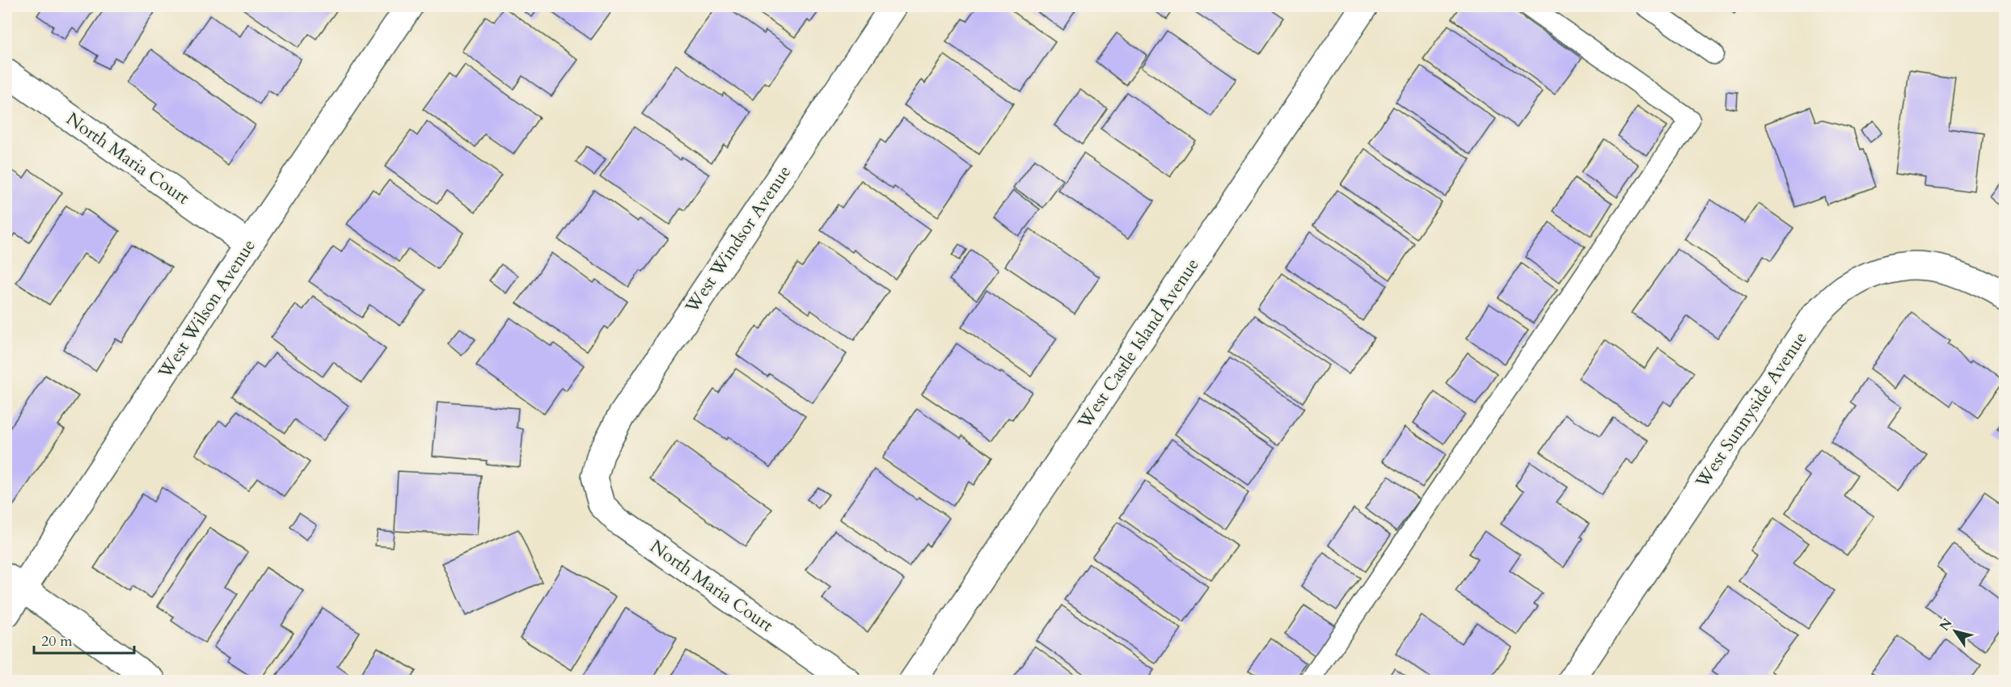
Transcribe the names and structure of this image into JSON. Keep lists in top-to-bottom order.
{
  "streets": {
    "street": [
      "North Maria Court",
      "West Windsor Avenue",
      "West Wilson Avenue",
      "West Castle Island Avenue",
      "West Sunnyside Avenue"
    ]
  },
  "crossings": [
    ["North Maria Court", "West Windsor Avenue"],
    ["North Maria Court", "West Wilson Avenue"]
  ],
  "scale_bar": "20 m",
  "north": "top left"
}
